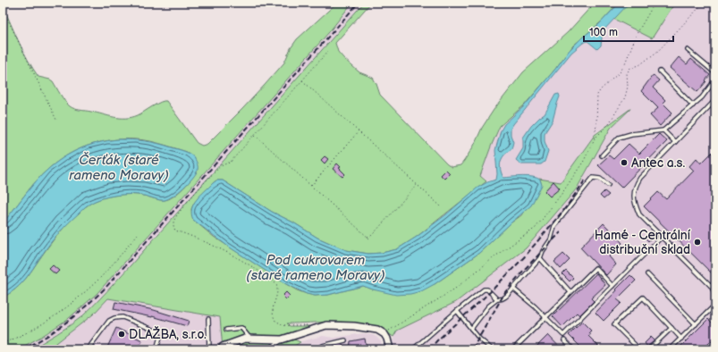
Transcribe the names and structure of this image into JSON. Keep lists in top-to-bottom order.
{
  "water": ["Čerťák (staré rameno Moravy)", "Pod cukrovarem (staré rameno Moravy)"],
  "places": ["Antec a.s.", "Hamé - Centrální distribuční sklad", "DLAŽBA, s.r.o."],
  "scale_bar": "100 m"
}
